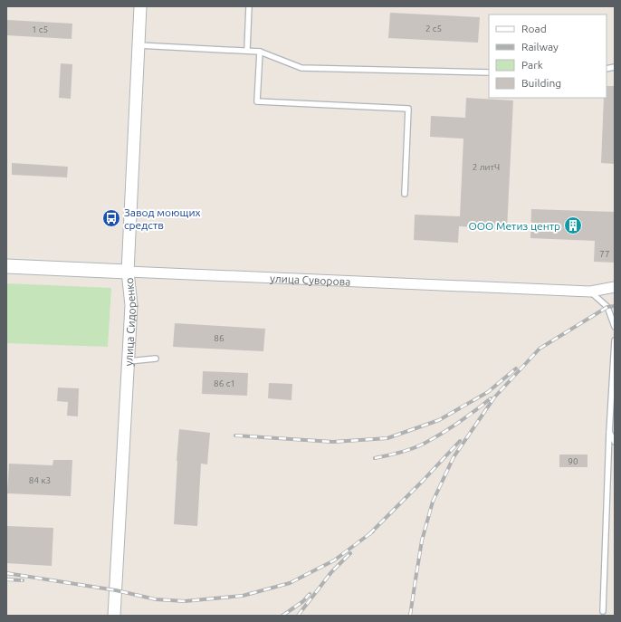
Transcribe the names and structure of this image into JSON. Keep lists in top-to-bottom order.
{
  "streets": {
    "main road": ["улица Суворова"],
    "street": ["улица Сидоренко"]
  },
  "crossings": [
    ["улица Суворова", "улица Сидоренко"]
  ],
  "places": {
    "bus stop": ["Завод моющих средств"],
    "building": ["ООО Метиз центр"]
  },
  "house_numbers": [
    "2 с5",
    "1 с5",
    "2 литЧ",
    "77",
    "86",
    "86 с1",
    "90",
    "84 к3"
  ],
  "legend": [
    "Road",
    "Railway",
    "Park",
    "Building"
  ]
}
